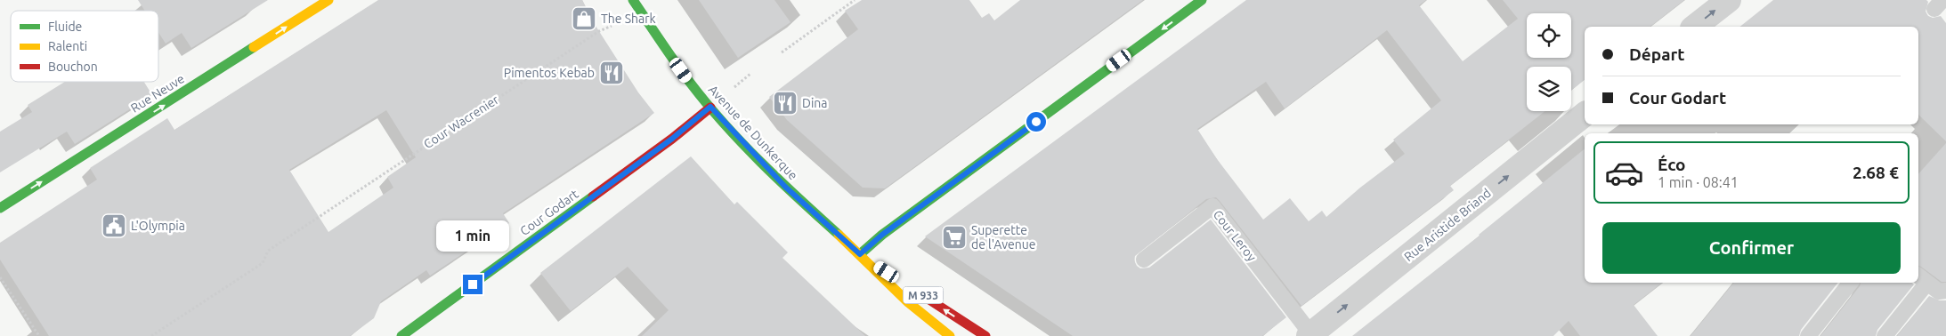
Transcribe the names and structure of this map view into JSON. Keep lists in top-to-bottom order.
{
  "streets": {
    "street": [
      "Rue Neuve",
      "Avenue de Dunkerque",
      "Cour Godart",
      "Rue Aristide Briand",
      "M 933"
    ],
    "lane": ["Cour Leroy"],
    "path": ["Cour Wacrenier"]
  },
  "crossings": [
    ["Cour Wacrenier", "Avenue de Dunkerque"],
    ["Avenue de Dunkerque", "Cour Godart"],
    ["Rue Aristide Briand", "Cour Leroy"]
  ],
  "one_way": ["Rue Neuve", "Rue Aristide Briand"],
  "places": {
    "shop": ["The Shark"],
    "restaurant": ["Pimentos Kebab", "Dina"],
    "public building": ["L'Olympia"],
    "supermarket": ["Superette de l'Avenue"]
  },
  "legend": ["Fluide", "Ralenti", "Bouchon"],
  "page": {
    "banner": ["Départ", "Cour Godart"],
    "list": [
      {
        "name": "Éco",
        "note": "1 min · 08:41",
        "value": "2.68 €"
      }
    ],
    "buttons": "Confirmer",
    "bubble": "1 min"
  }
}
